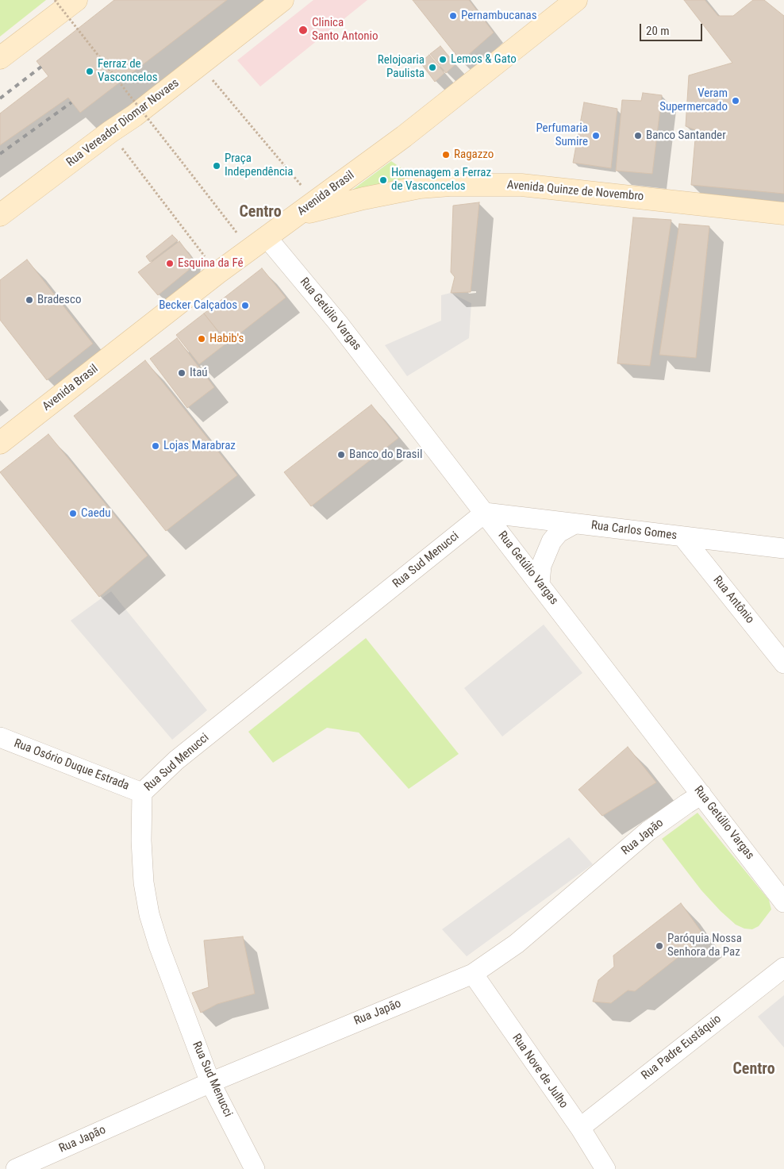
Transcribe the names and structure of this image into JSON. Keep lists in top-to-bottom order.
{
  "streets": {
    "main road": ["Rua Vereador Diomar Novaes", "Avenida Quinze de Novembro", "Avenida Brasil"],
    "street": [
      "Rua Getúlio Vargas",
      "Rua Carlos Gomes",
      "Rua Sud Menucci",
      "Rua Antônio",
      "Rua Osório Duque Estrada",
      "Rua Japão",
      "Rua Padre Eustáquio",
      "Rua Nove de Julho"
    ]
  },
  "crossings": [
    ["Avenida Quinze de Novembro", "Avenida Brasil"],
    ["Avenida Brasil", "Rua Getúlio Vargas"],
    ["Rua Getúlio Vargas", "Rua Carlos Gomes"],
    ["Rua Getúlio Vargas", "Rua Sud Menucci"],
    ["Rua Getúlio Vargas", "Rua Japão"],
    ["Rua Carlos Gomes", "Rua Sud Menucci"],
    ["Rua Carlos Gomes", "Rua Antônio"],
    ["Rua Sud Menucci", "Rua Osório Duque Estrada"],
    ["Rua Sud Menucci", "Rua Japão"],
    ["Rua Japão", "Rua Nove de Julho"],
    ["Rua Padre Eustáquio", "Rua Nove de Julho"]
  ],
  "districts": ["Centro", "Centro"],
  "places": [
    "Pernambucanas",
    "Clinica Santo Antonio",
    "Lemos & Gato",
    "Relojoaria Paulista",
    "Ferraz de Vasconcelos",
    "Veram Supermercado",
    "Perfumaria Sumire",
    "Banco Santander",
    "Ragazzo",
    "Praça Independência",
    "Homenagem a Ferraz de Vasconcelos",
    "Esquina da Fé",
    "Bradesco",
    "Becker Calçados",
    "Habib's",
    "Itaú",
    "Lojas Marabraz",
    "Banco do Brasil",
    "Caedu",
    "Paróquia Nossa Senhora da Paz"
  ],
  "scale_bar": "20 m"
}
